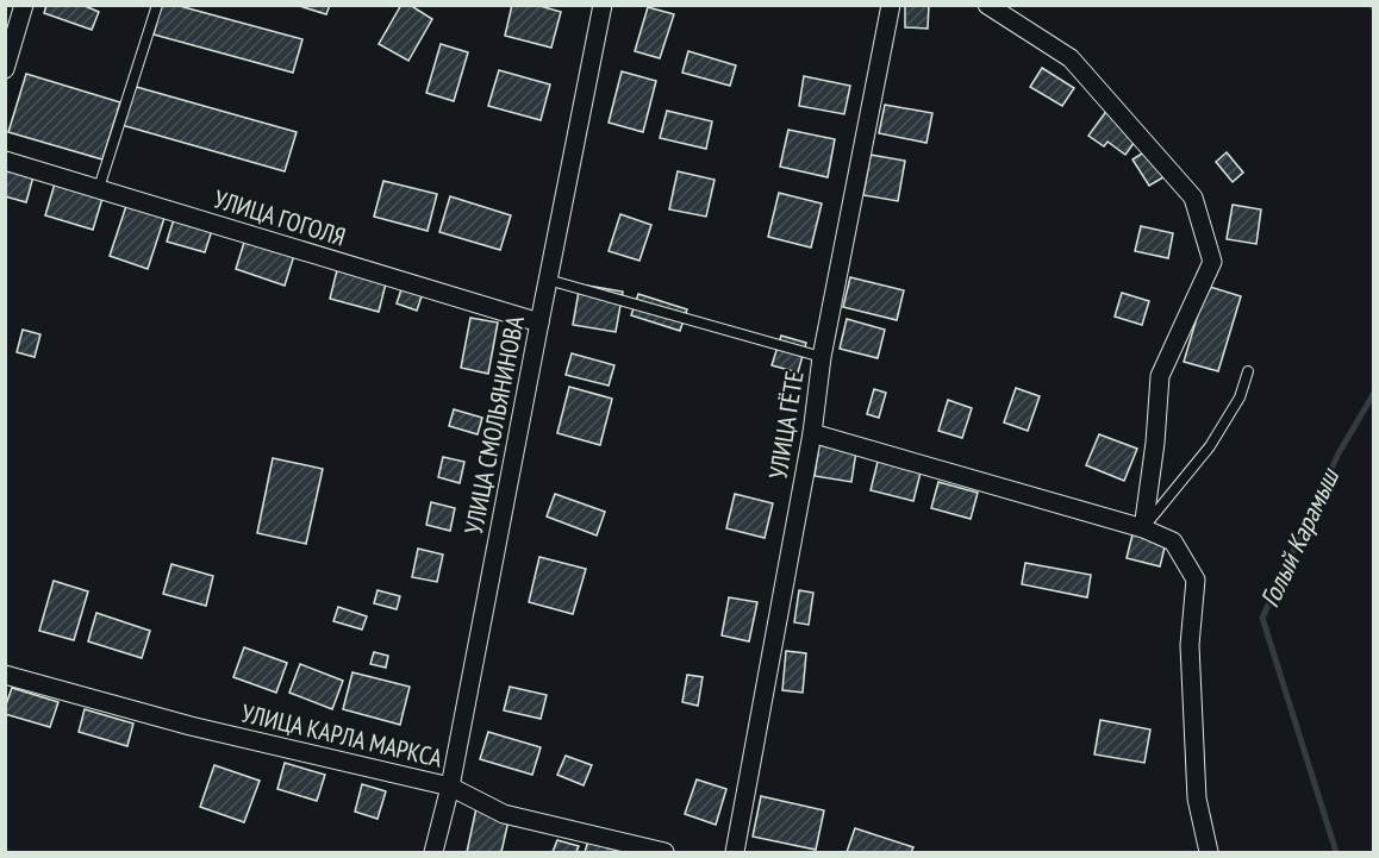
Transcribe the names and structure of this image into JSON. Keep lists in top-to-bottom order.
{
  "streets": {
    "street": [
      "УЛИЦА ГОГОЛЯ",
      "УЛИЦА СМОЛЬЯНИНОВА",
      "УЛИЦА ГЁТЕ",
      "УЛИЦА КАРЛА МАРКСА"
    ]
  },
  "crossings": [
    ["УЛИЦА ГОГОЛЯ", "УЛИЦА СМОЛЬЯНИНОВА"],
    ["УЛИЦА СМОЛЬЯНИНОВА", "УЛИЦА КАРЛА МАРКСА"]
  ],
  "water": ["Голый Карамыш"]
}
